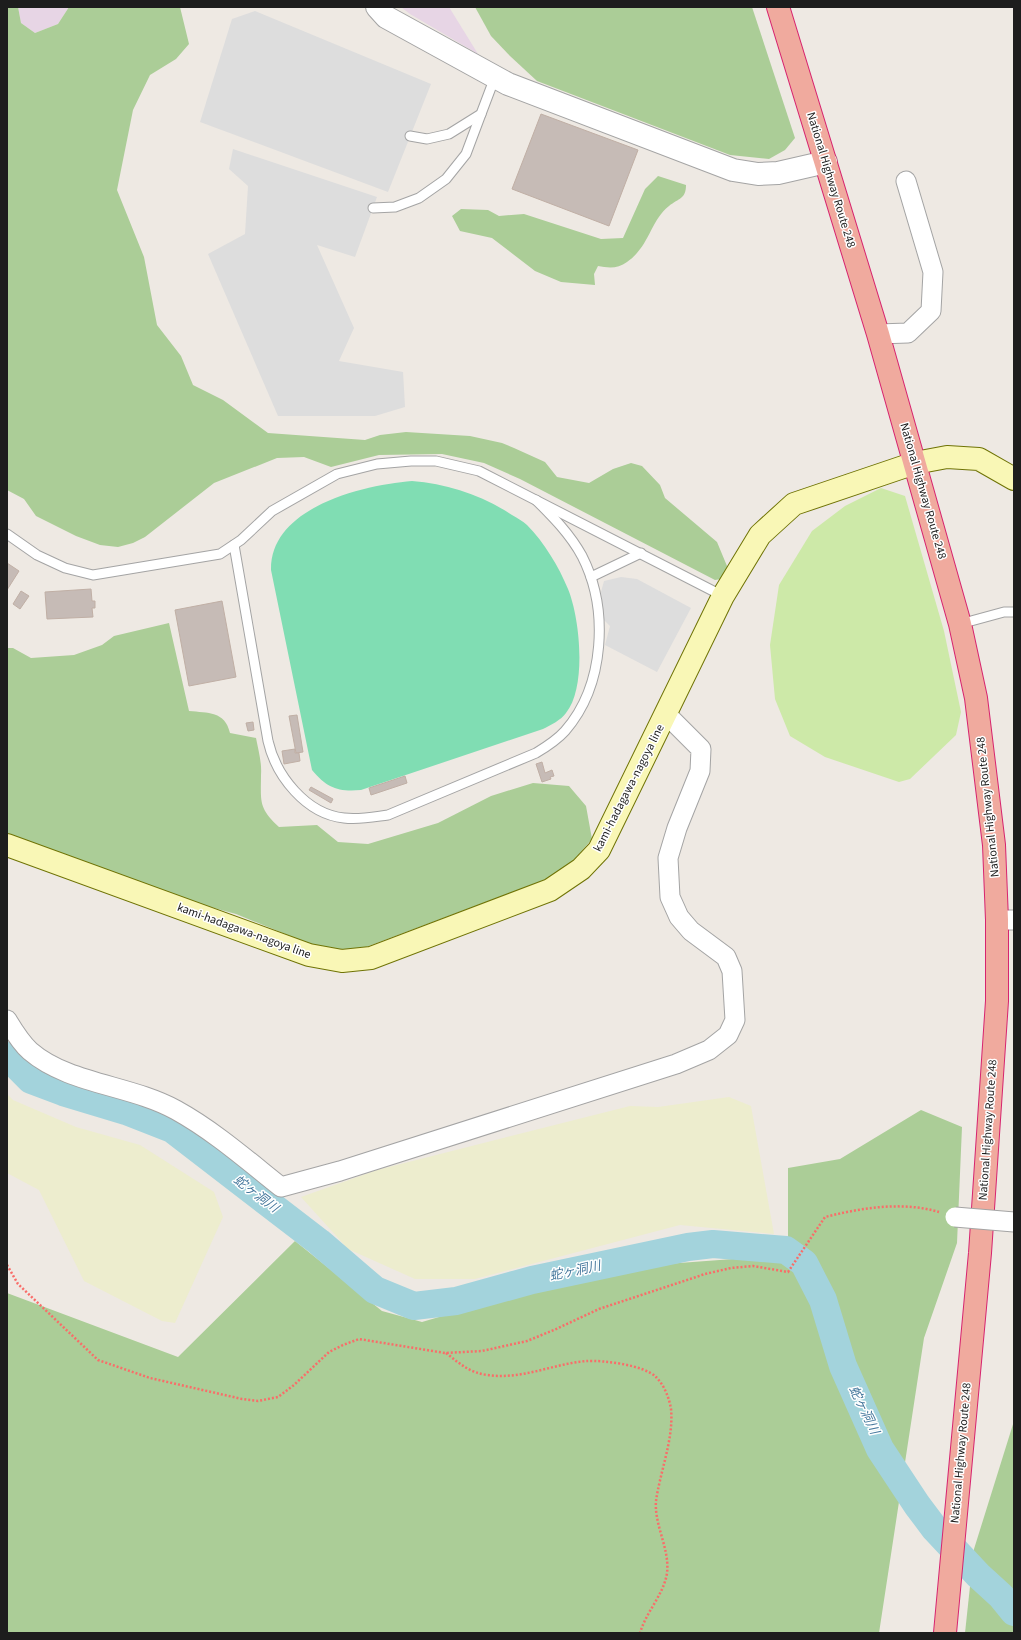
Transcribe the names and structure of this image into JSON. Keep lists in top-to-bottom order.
{
  "streets": {
    "highway": ["National Highway Route 248"],
    "main road": ["kami-hadagawa-nagoya line"]
  },
  "crossings": [
    ["National Highway Route 248", "kami-hadagawa-nagoya line"]
  ],
  "water": ["蛇ヶ洞川"]
}
